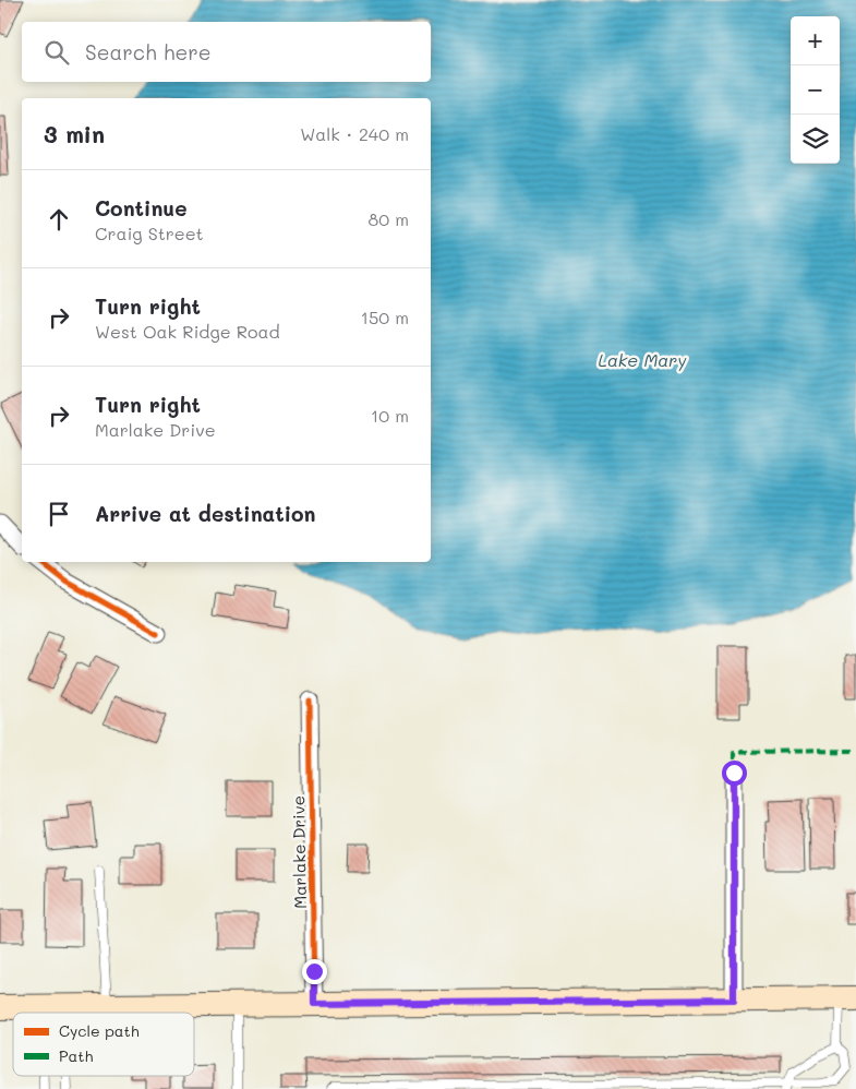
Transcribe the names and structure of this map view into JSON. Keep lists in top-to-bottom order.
{
  "streets": {
    "street": ["Marlake Drive"]
  },
  "water": ["Lake Mary"],
  "legend": ["Cycle path", "Path"],
  "page": {
    "map_buttons": ["+", "−"],
    "search": "Search here",
    "heading": ["3 min", "Walk · 240 m"],
    "list": [
      ["Continue", "Craig Street", "80 m"],
      ["Turn right", "West Oak Ridge Road", "150 m"],
      ["Turn right", "Marlake Drive", "10 m"],
      "Arrive at destination"
    ]
  }
}
